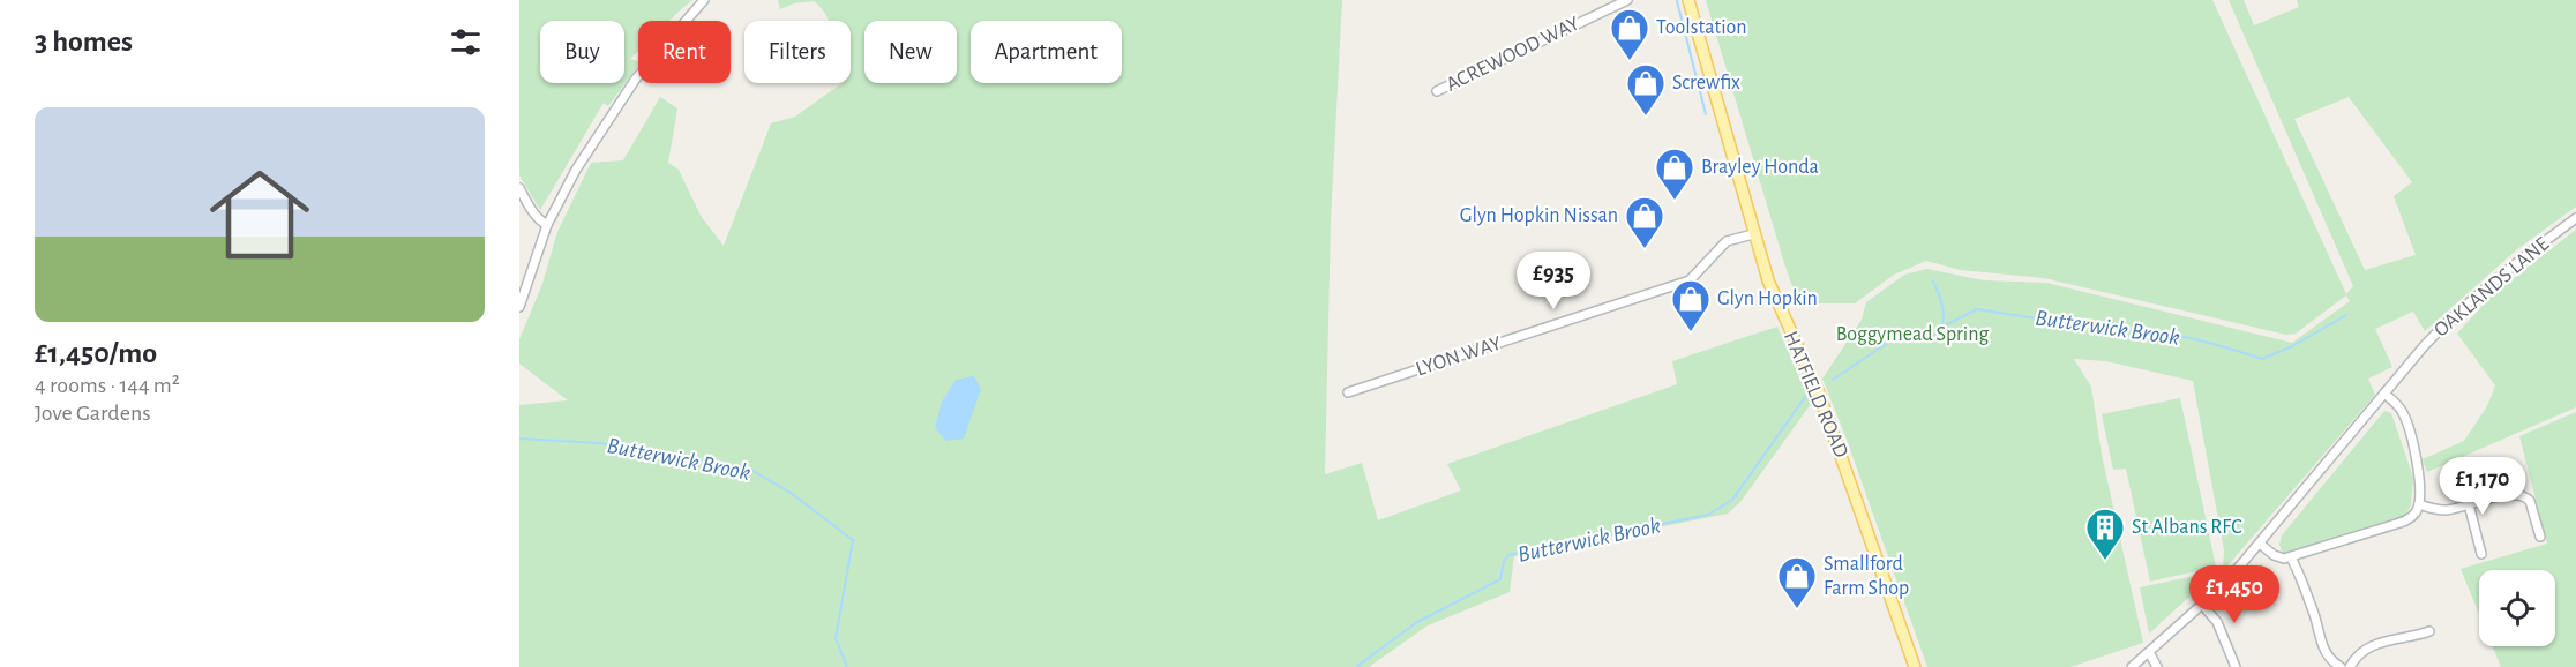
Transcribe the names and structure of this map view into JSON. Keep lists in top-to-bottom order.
{
  "streets": {
    "main road": ["HATFIELD ROAD"],
    "street": ["ACREWOOD WAY", "OAKLANDS LANE", "LYON WAY"]
  },
  "crossings": [
    ["LYON WAY", "HATFIELD ROAD"]
  ],
  "water": ["Butterwick Brook"],
  "parks": ["Boggymead Spring"],
  "places": {
    "shop": [
      "Toolstation",
      "Screwfix",
      "Brayley Honda",
      "Glyn Hopkin Nissan",
      "Glyn Hopkin",
      "Smallford Farm Shop"
    ],
    "building": ["St Albans RFC"]
  },
  "page": {
    "heading": "3 homes",
    "chip": [
      "Buy",
      "Rent",
      "Filters",
      "New",
      "Apartment"
    ],
    "list": [
      {
        "name": "£1,450/mo",
        "note": "4 rooms · 144 m² · Jove Gardens"
      }
    ],
    "price": ["£935", "£1,170", "£1,450"]
  }
}
